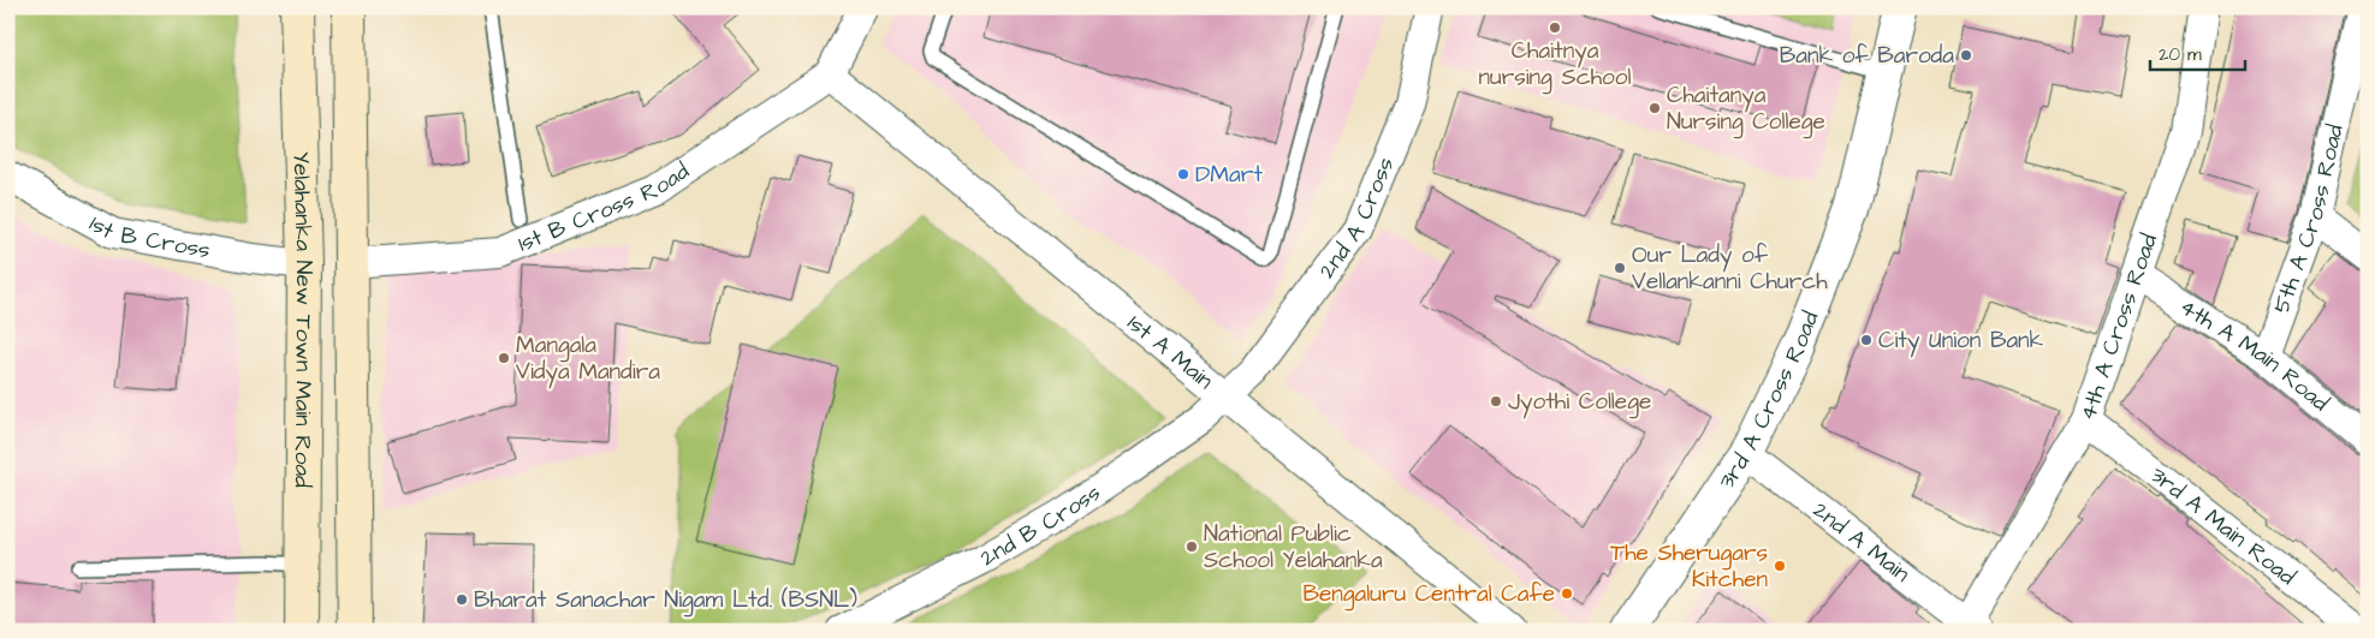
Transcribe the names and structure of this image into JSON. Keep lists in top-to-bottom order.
{
  "streets": {
    "main road": ["Yelahanka New Town Main Road"],
    "street": [
      "1st B Cross Road",
      "2nd A Cross",
      "5th A Cross Road",
      "1st B Cross",
      "4th A Cross Road",
      "1st A Main",
      "4th A Main Road",
      "3rd A Cross Road",
      "2nd B Cross",
      "3rd A Main Road",
      "2nd A Main"
    ]
  },
  "crossings": [
    ["1st B Cross Road", "1st A Main"],
    ["2nd A Cross", "1st A Main"],
    ["2nd A Cross", "2nd B Cross"],
    ["5th A Cross Road", "4th A Main Road"],
    ["1st B Cross", "Yelahanka New Town Main Road"],
    ["4th A Cross Road", "4th A Main Road"],
    ["4th A Cross Road", "3rd A Main Road"],
    ["4th A Cross Road", "2nd A Main"],
    ["1st A Main", "2nd B Cross"],
    ["3rd A Cross Road", "2nd A Main"]
  ],
  "places": [
    "Chaitnya nursing School",
    "Bank of Baroda",
    "Chaitanya Nursing College",
    "DMart",
    "Our Lady of Vellankanni Church",
    "City Union Bank",
    "Mangala Vidya Mandira",
    "Jyothi College",
    "National Public School Yelahanka",
    "The Sherugars Kitchen",
    "Bengaluru Central Cafe",
    "Bharat Sanachar Nigam Ltd. (BSNL)"
  ],
  "scale_bar": "20 m"
}
